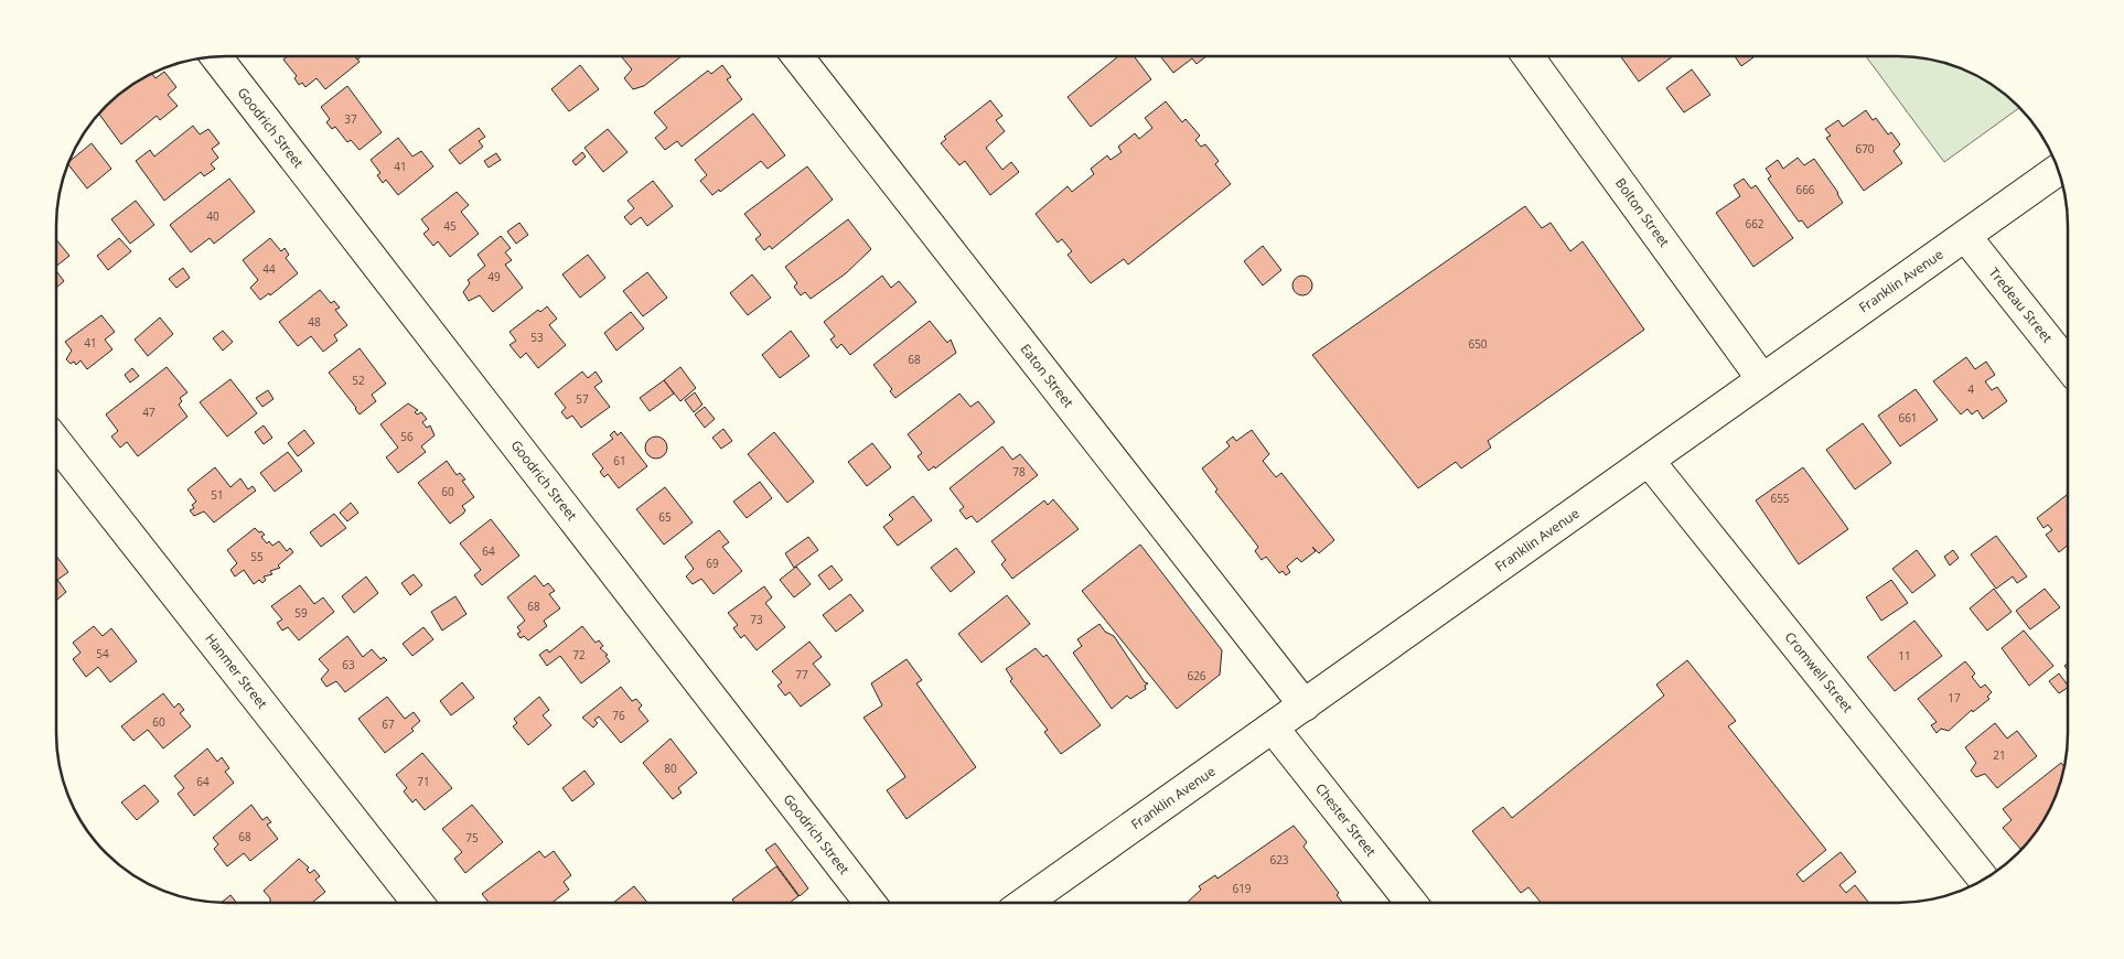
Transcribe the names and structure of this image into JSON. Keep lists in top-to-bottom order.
{
  "streets": {
    "street": [
      "Goodrich Street",
      "Bolton Street",
      "Franklin Avenue",
      "Tredeau Street",
      "Eaton Street",
      "Hanmer Street",
      "Cromwell Street",
      "Chester Street"
    ]
  },
  "crossings": [
    ["Bolton Street", "Franklin Avenue"],
    ["Franklin Avenue", "Tredeau Street"],
    ["Franklin Avenue", "Eaton Street"],
    ["Franklin Avenue", "Cromwell Street"],
    ["Franklin Avenue", "Chester Street"]
  ],
  "house_numbers": [
    "37",
    "670",
    "41",
    "666",
    "40",
    "662",
    "45",
    "44",
    "49",
    "48",
    "53",
    "41",
    "650",
    "68",
    "52",
    "4",
    "57",
    "47",
    "661",
    "56",
    "61",
    "78",
    "60",
    "51",
    "655",
    "65",
    "64",
    "55",
    "69",
    "68",
    "59",
    "73",
    "54",
    "72",
    "11",
    "63",
    "77",
    "626",
    "17",
    "76",
    "60",
    "67",
    "21",
    "80",
    "64",
    "71",
    "68",
    "75",
    "623",
    "619"
  ]
}
